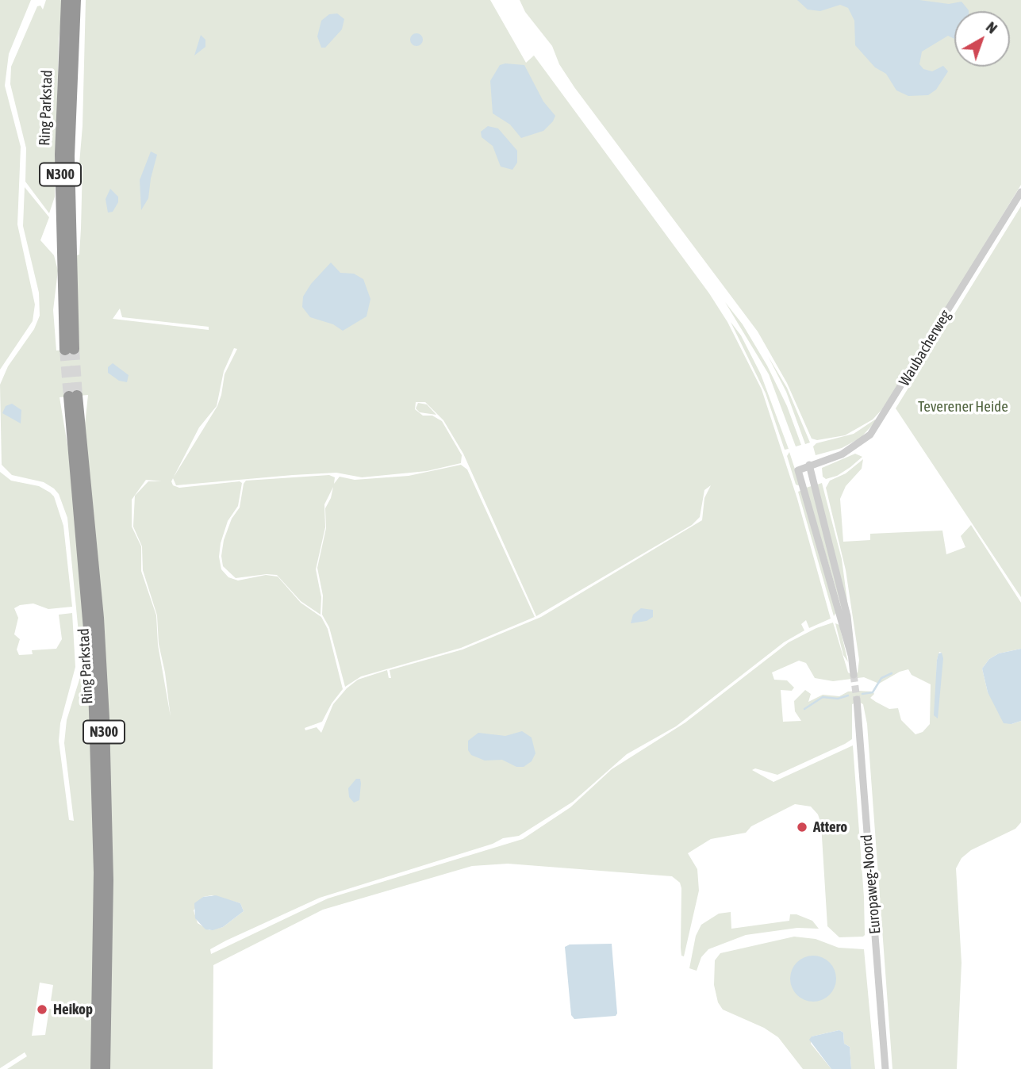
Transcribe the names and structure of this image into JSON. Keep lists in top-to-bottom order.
{
  "streets": {
    "highway": ["Ring Parkstad", "N300"],
    "street": ["Waubacherweg", "Europaweg-Noord"]
  },
  "parks": ["Teverener Heide"],
  "places": ["Attero", "Heikop"],
  "north": "top right"
}
